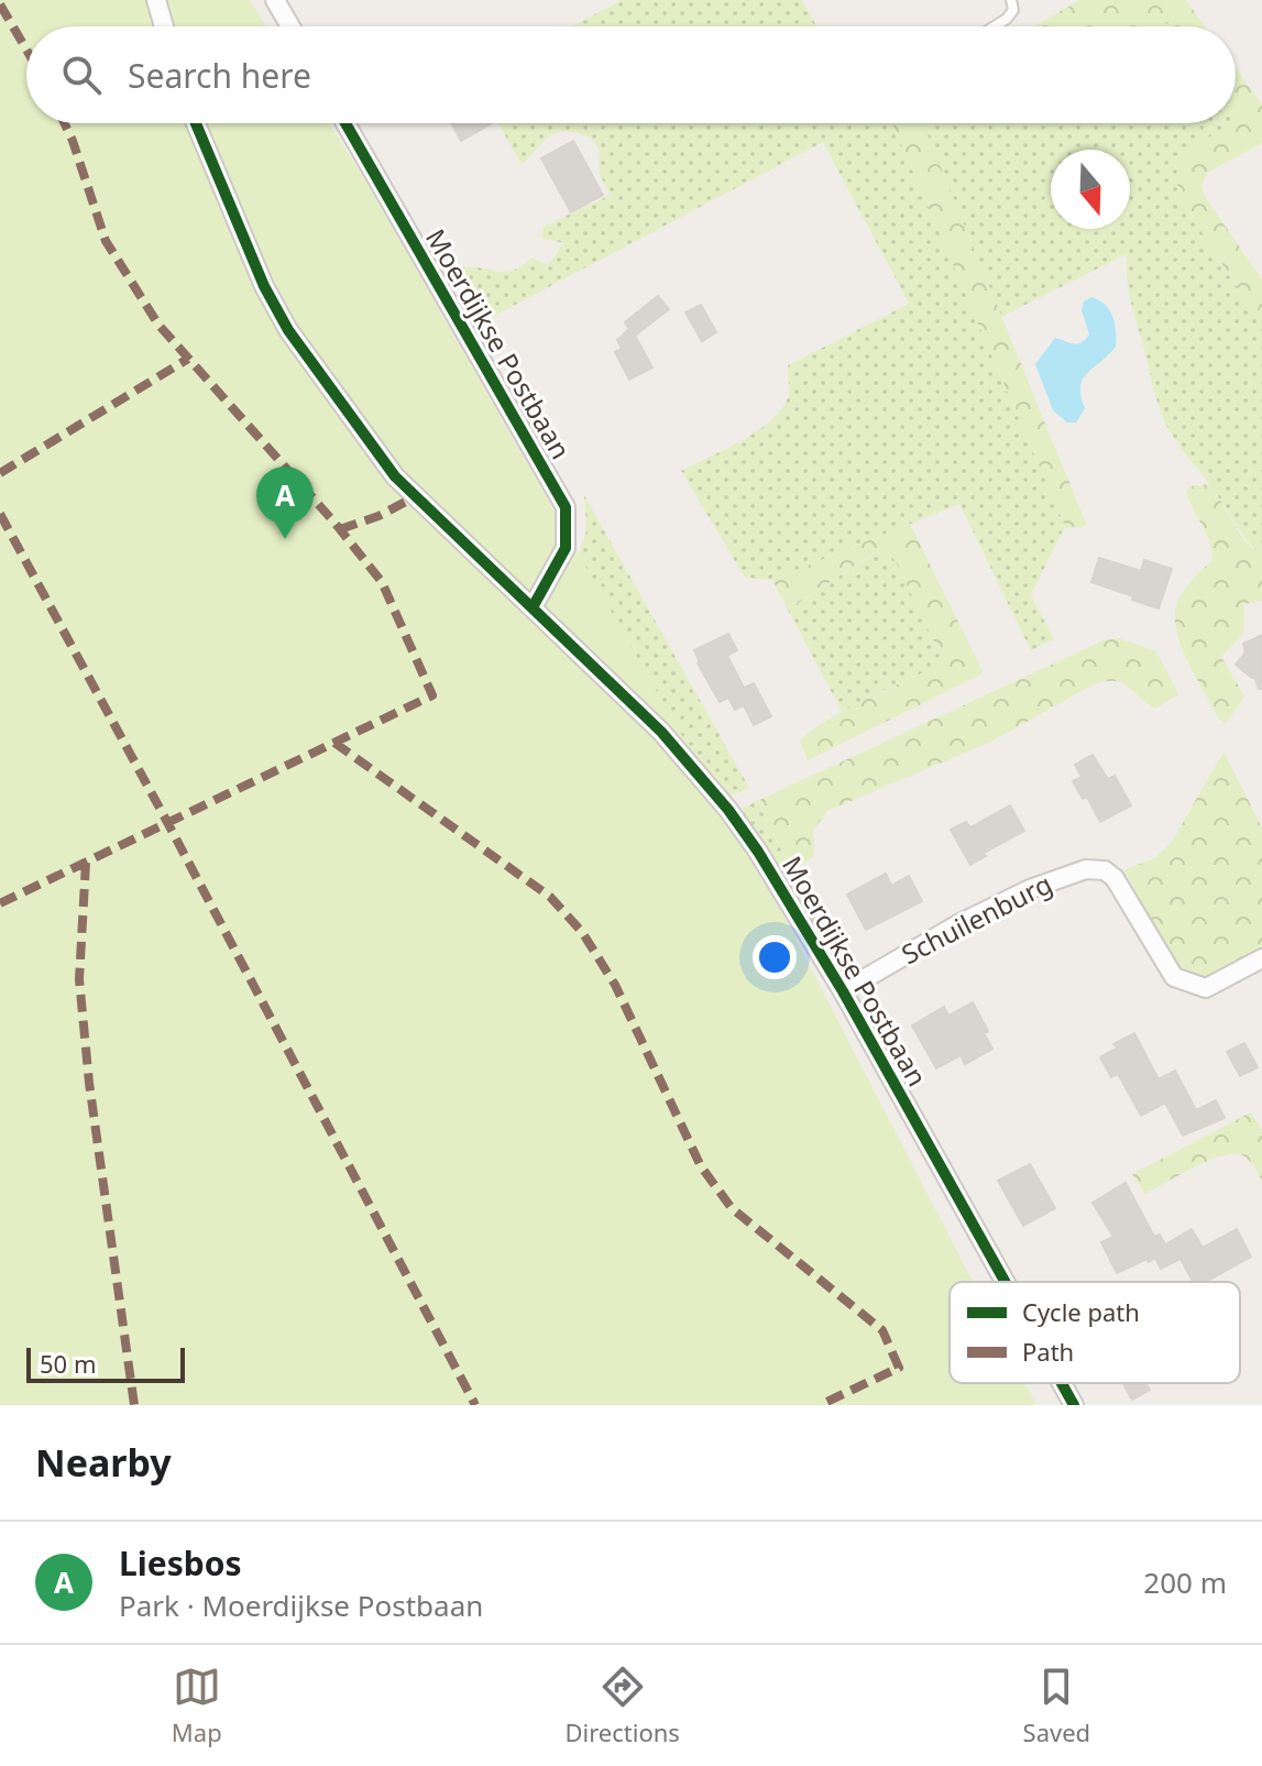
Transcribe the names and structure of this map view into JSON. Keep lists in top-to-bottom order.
{
  "streets": {
    "street": ["Moerdijkse Postbaan", "Schuilenburg"]
  },
  "crossings": [
    ["Moerdijkse Postbaan", "Schuilenburg"]
  ],
  "legend": ["Cycle path", "Path"],
  "scale_bar": "50 m",
  "north": "bottom",
  "page": {
    "search": "Search here",
    "pins": "A",
    "scale": "50 m",
    "heading": "Nearby",
    "list": [
      {
        "mark": "A",
        "name": "Liesbos",
        "note": "Park · Moerdijkse Postbaan",
        "value": "200 m"
      }
    ],
    "nav": ["Map", "Directions", "Saved"]
  }
}
